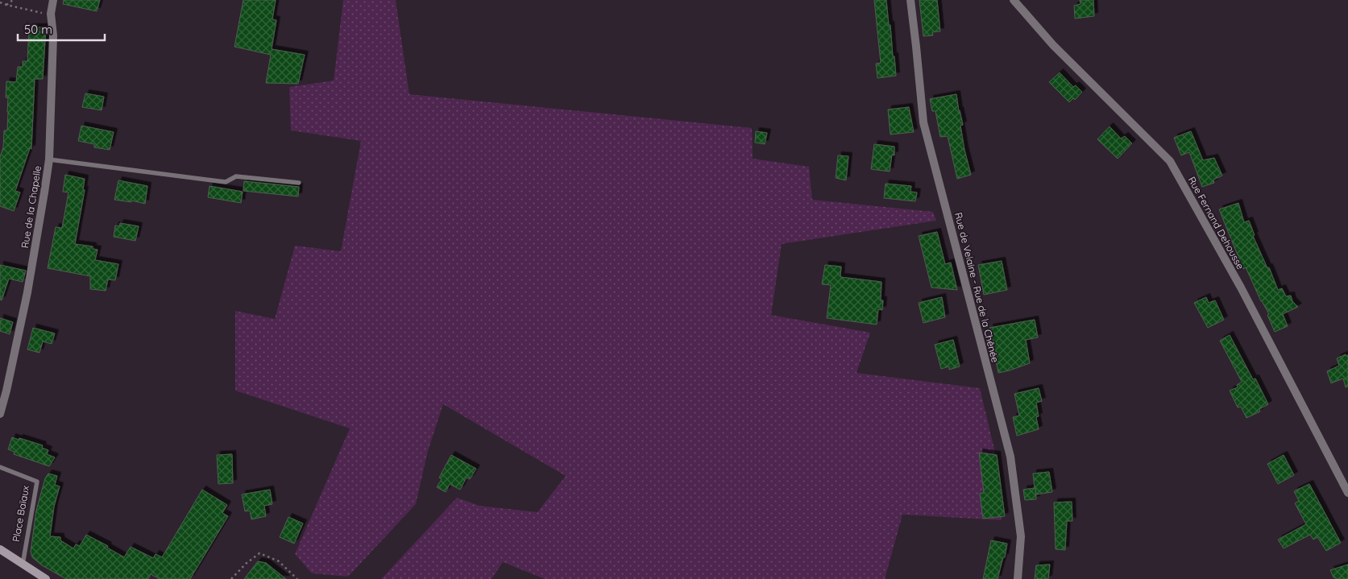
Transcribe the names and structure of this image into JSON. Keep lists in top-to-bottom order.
{
  "streets": {
    "main road": ["Place Baïaux"],
    "street": ["Rue de la Chapelle", "Rue Fernand Dehousse", "Rue de Velaine - Rue de la Chênée"]
  },
  "scale_bar": "50 m"
}
